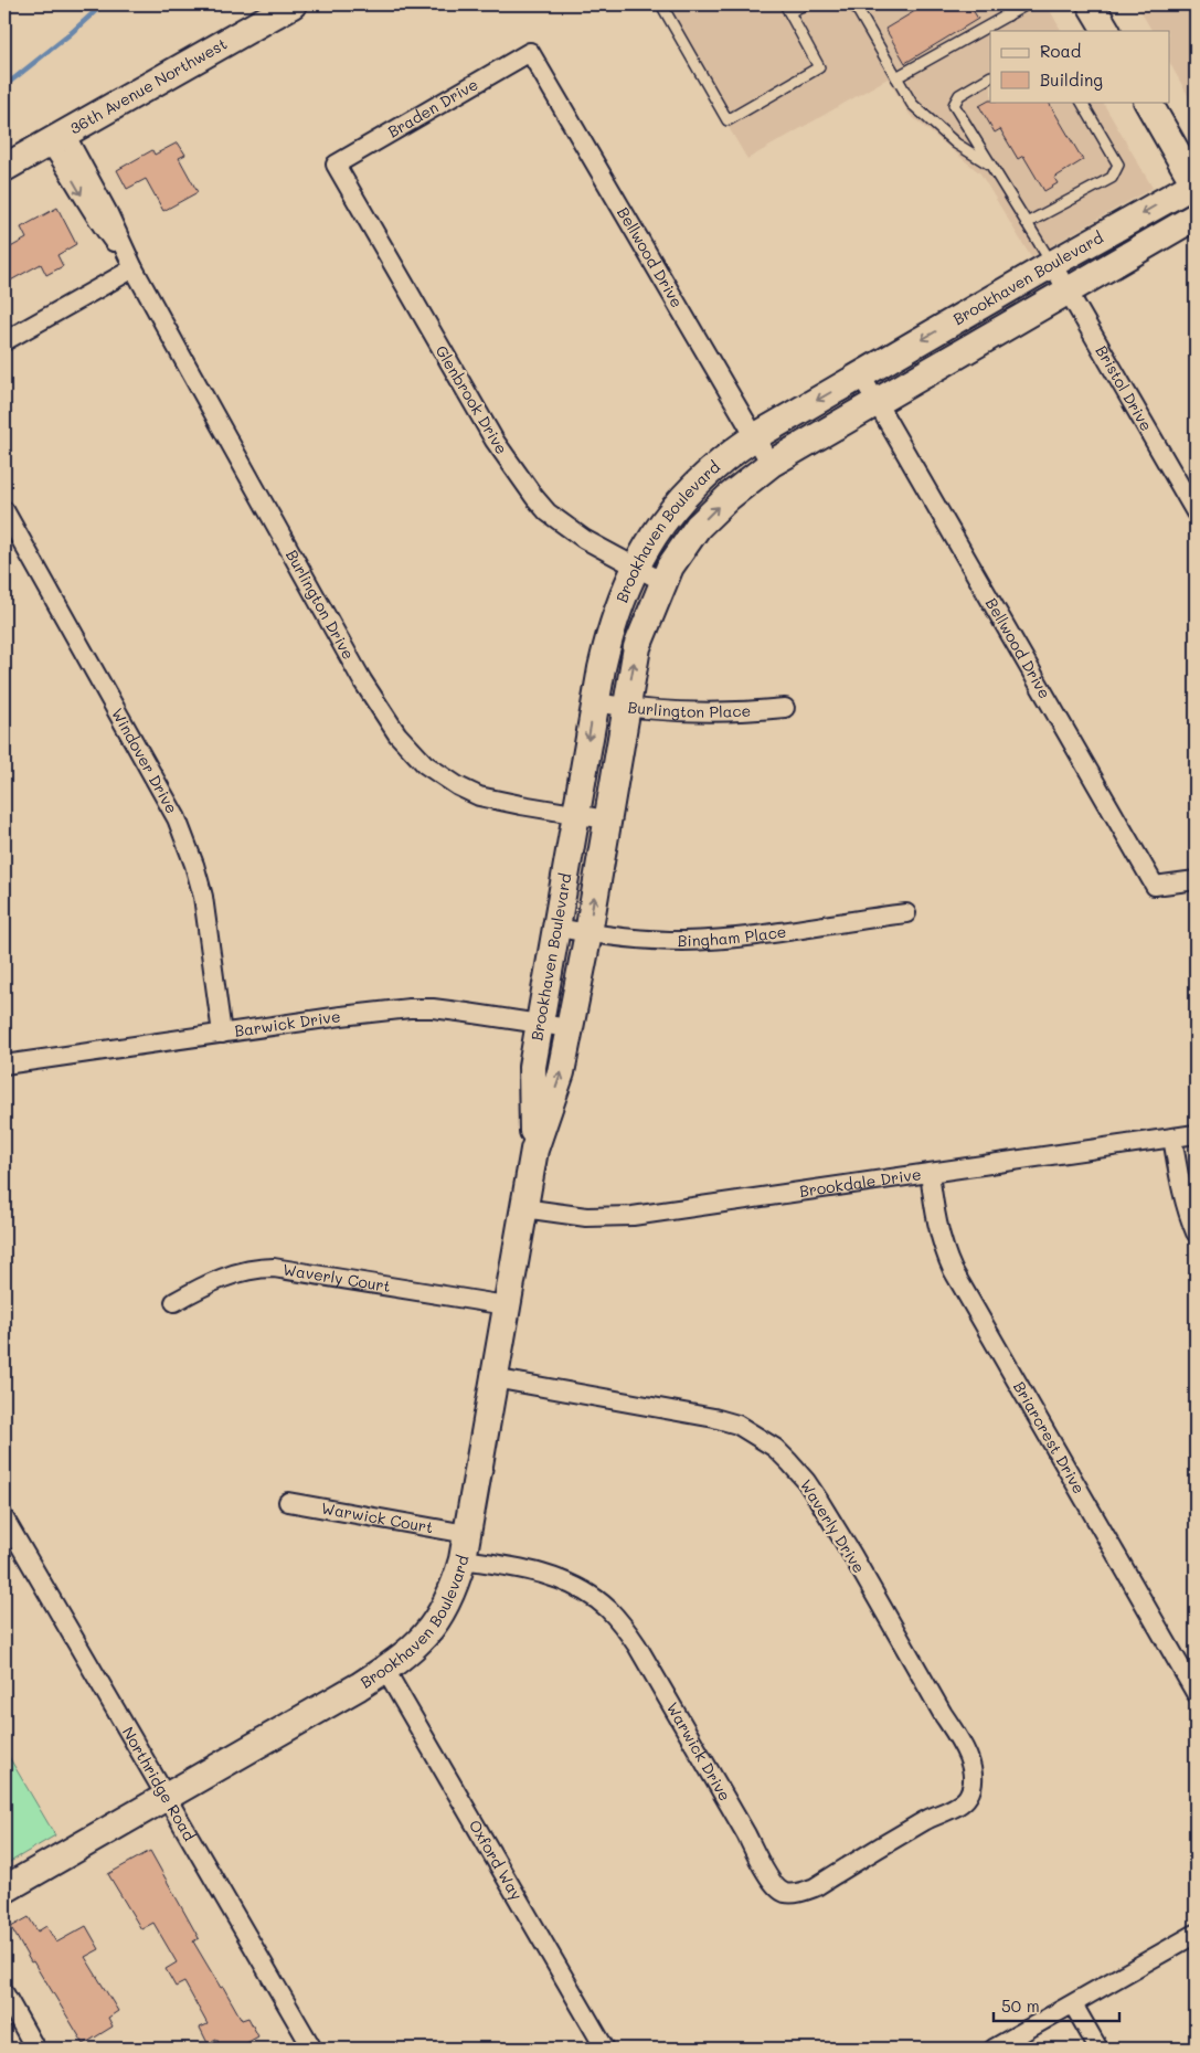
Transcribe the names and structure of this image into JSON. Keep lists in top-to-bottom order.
{
  "streets": {
    "street": [
      "36th Avenue Northwest",
      "Braden Drive",
      "Bellwood Drive",
      "Brookhaven Boulevard",
      "Bristol Drive",
      "Glenbrook Drive",
      "Burlington Drive",
      "Burlington Place",
      "Windover Drive",
      "Bingham Place",
      "Barwick Drive",
      "Brookdale Drive",
      "Waverly Court",
      "Briarcrest Drive",
      "Warwick Court",
      "Waverly Drive",
      "Warwick Drive",
      "Northridge Road",
      "Oxford Way"
    ]
  },
  "crossings": [
    ["36th Avenue Northwest", "Burlington Drive"],
    ["Braden Drive", "Bellwood Drive"],
    ["Braden Drive", "Glenbrook Drive"],
    ["Bellwood Drive", "Brookhaven Boulevard"],
    ["Brookhaven Boulevard", "Bristol Drive"],
    ["Brookhaven Boulevard", "Glenbrook Drive"],
    ["Brookhaven Boulevard", "Burlington Drive"],
    ["Brookhaven Boulevard", "Burlington Place"],
    ["Brookhaven Boulevard", "Bingham Place"],
    ["Brookhaven Boulevard", "Barwick Drive"],
    ["Brookhaven Boulevard", "Brookdale Drive"],
    ["Brookhaven Boulevard", "Waverly Court"],
    ["Brookhaven Boulevard", "Warwick Court"],
    ["Brookhaven Boulevard", "Waverly Drive"],
    ["Brookhaven Boulevard", "Warwick Drive"],
    ["Brookhaven Boulevard", "Northridge Road"],
    ["Brookhaven Boulevard", "Oxford Way"],
    ["Windover Drive", "Barwick Drive"],
    ["Brookdale Drive", "Briarcrest Drive"],
    ["Waverly Drive", "Warwick Drive"]
  ],
  "legend": ["Road", "Building"],
  "scale_bar": "50 m"
}
